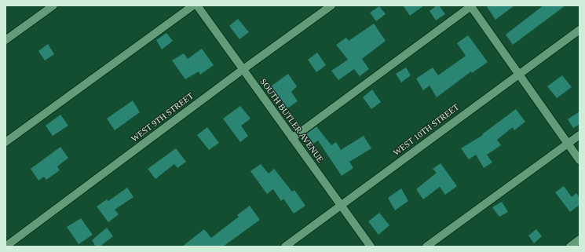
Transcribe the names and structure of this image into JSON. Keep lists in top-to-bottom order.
{
  "streets": {
    "street": ["WEST 9TH STREET", "SOUTH BUTLER AVENUE", "WEST 10TH STREET"]
  },
  "crossings": [
    ["WEST 9TH STREET", "SOUTH BUTLER AVENUE"],
    ["SOUTH BUTLER AVENUE", "WEST 10TH STREET"]
  ]
}
